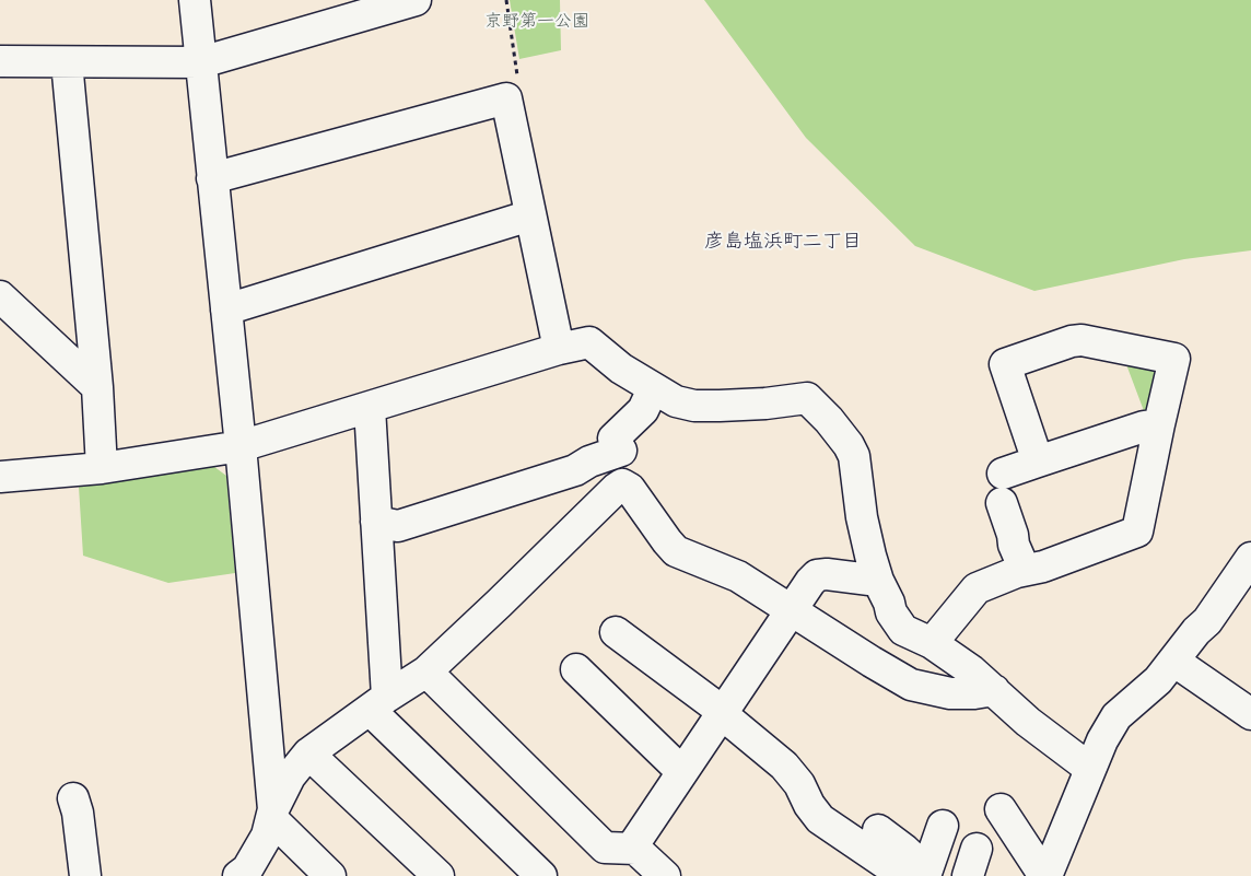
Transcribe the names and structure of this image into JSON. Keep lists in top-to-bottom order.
{
  "districts": ["彦島塩浜町二丁目"],
  "parks": ["京野第一公園"]
}
